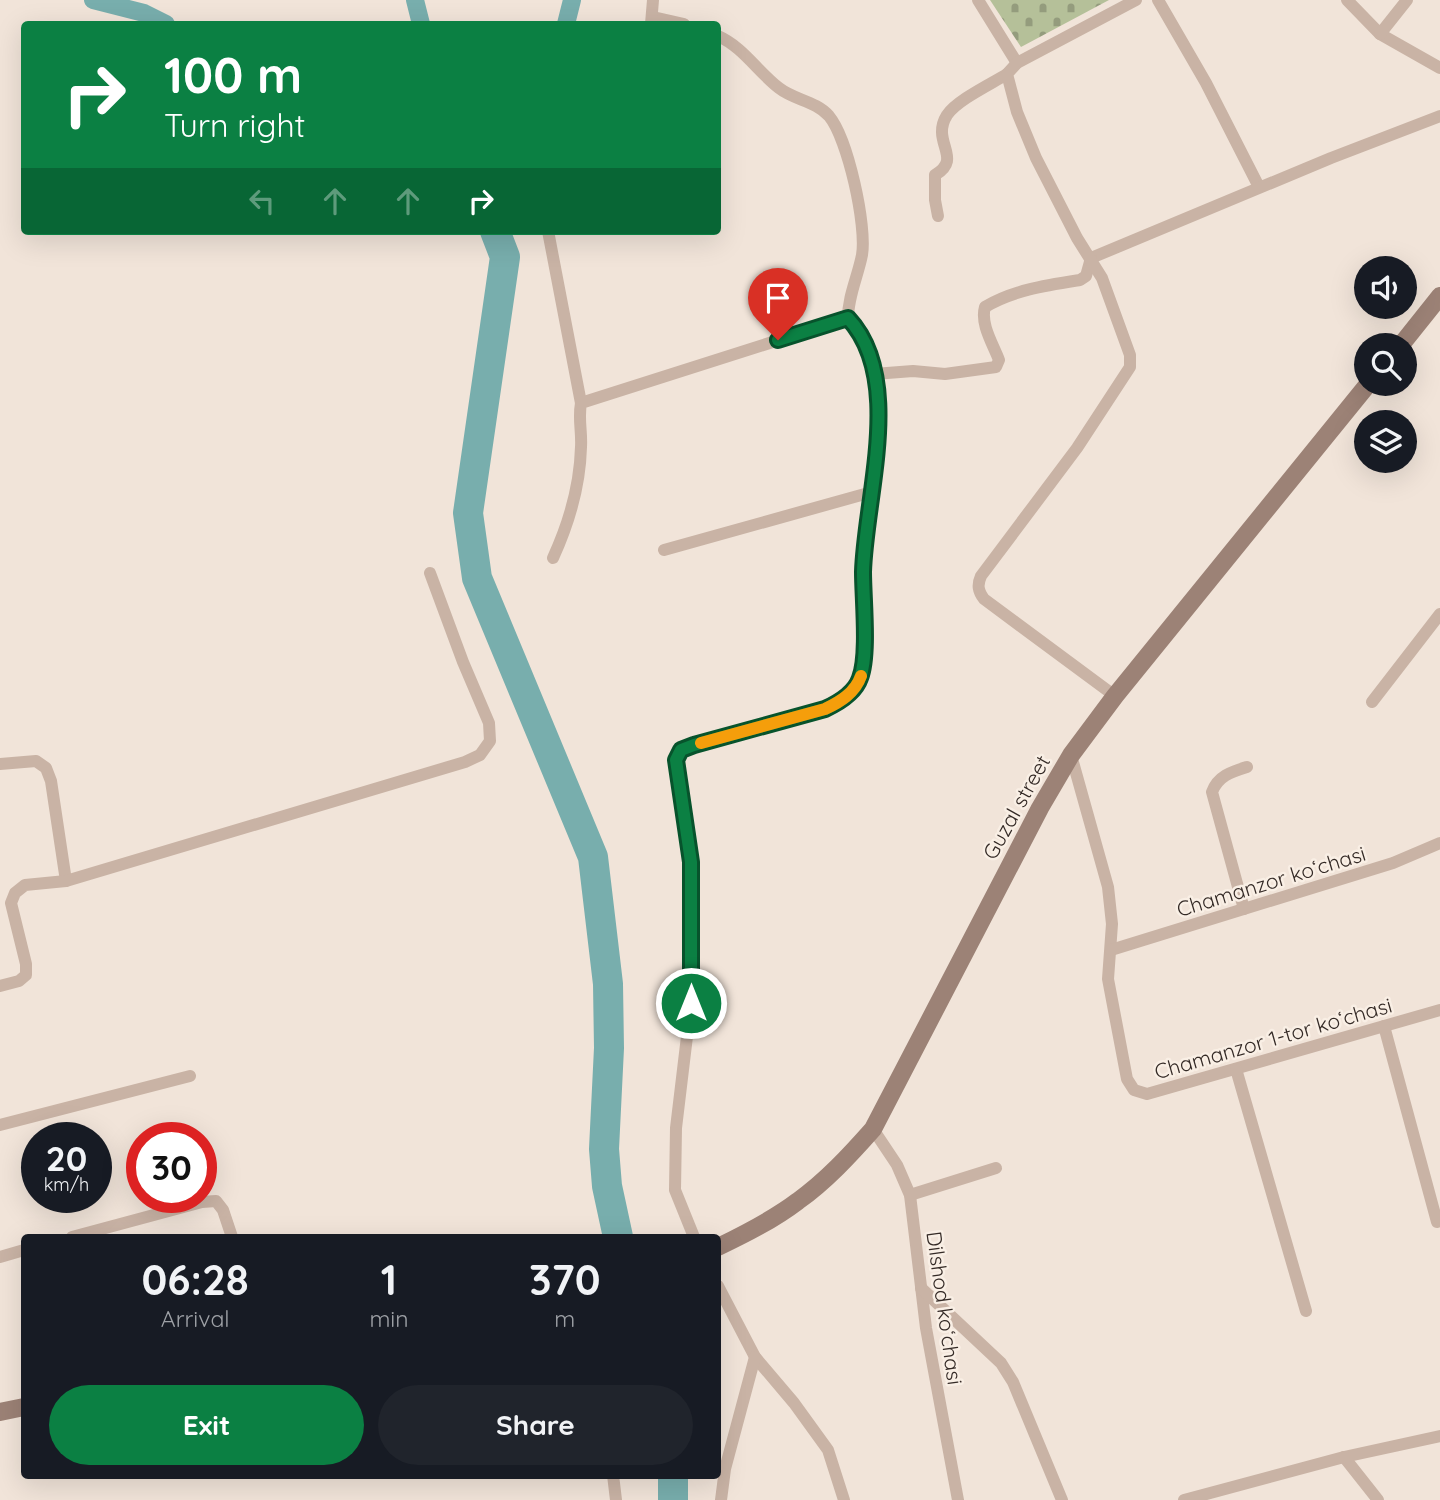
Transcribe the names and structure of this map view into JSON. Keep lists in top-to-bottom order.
{
  "streets": {
    "street": [
      "Guzal street",
      "Chamanzor koʻchasi",
      "Chamanzor 1-tor koʻchasi",
      "Dilshod koʻchasi"
    ]
  },
  "crossings": [
    ["Guzal street", "Dilshod koʻchasi"],
    ["Chamanzor koʻchasi", "Chamanzor 1-tor koʻchasi"]
  ],
  "page": {
    "turn": ["100 m", "Turn right"],
    "speed": "20 km/h",
    "limit": "30",
    "eta": [
      "06:28",
      "Arrival",
      "1",
      "min",
      "370",
      "m"
    ],
    "buttons": ["Exit", "Share"]
  }
}
